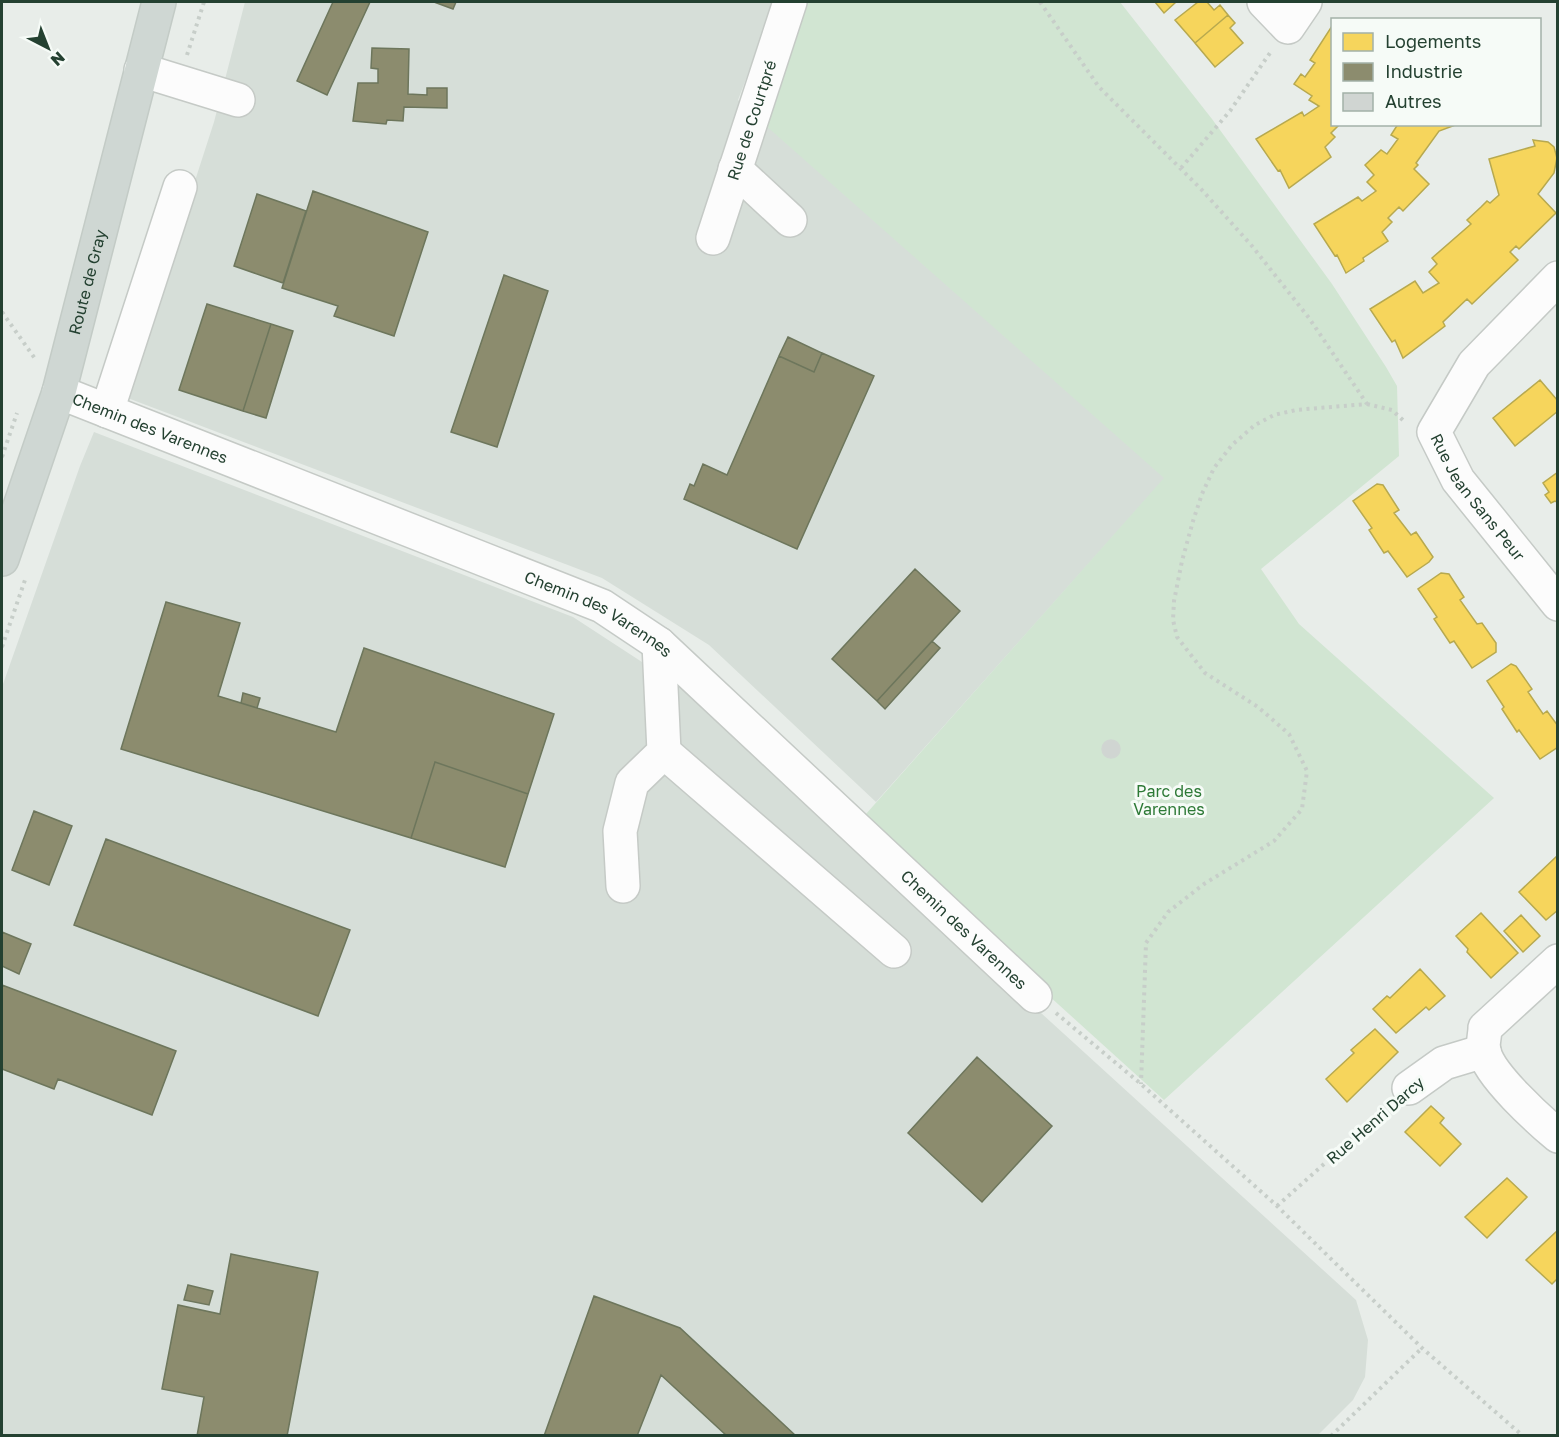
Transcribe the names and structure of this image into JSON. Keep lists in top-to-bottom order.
{
  "streets": {
    "main road": ["Route de Gray"],
    "street": [
      "Rue de Courtpré",
      "Chemin des Varennes",
      "Rue Jean Sans Peur",
      "Rue Henri Darcy"
    ]
  },
  "crossings": [
    ["Route de Gray", "Chemin des Varennes"]
  ],
  "parks": ["Parc des Varennes"],
  "legend": ["Logements", "Industrie", "Autres"],
  "north": "bottom right"
}
